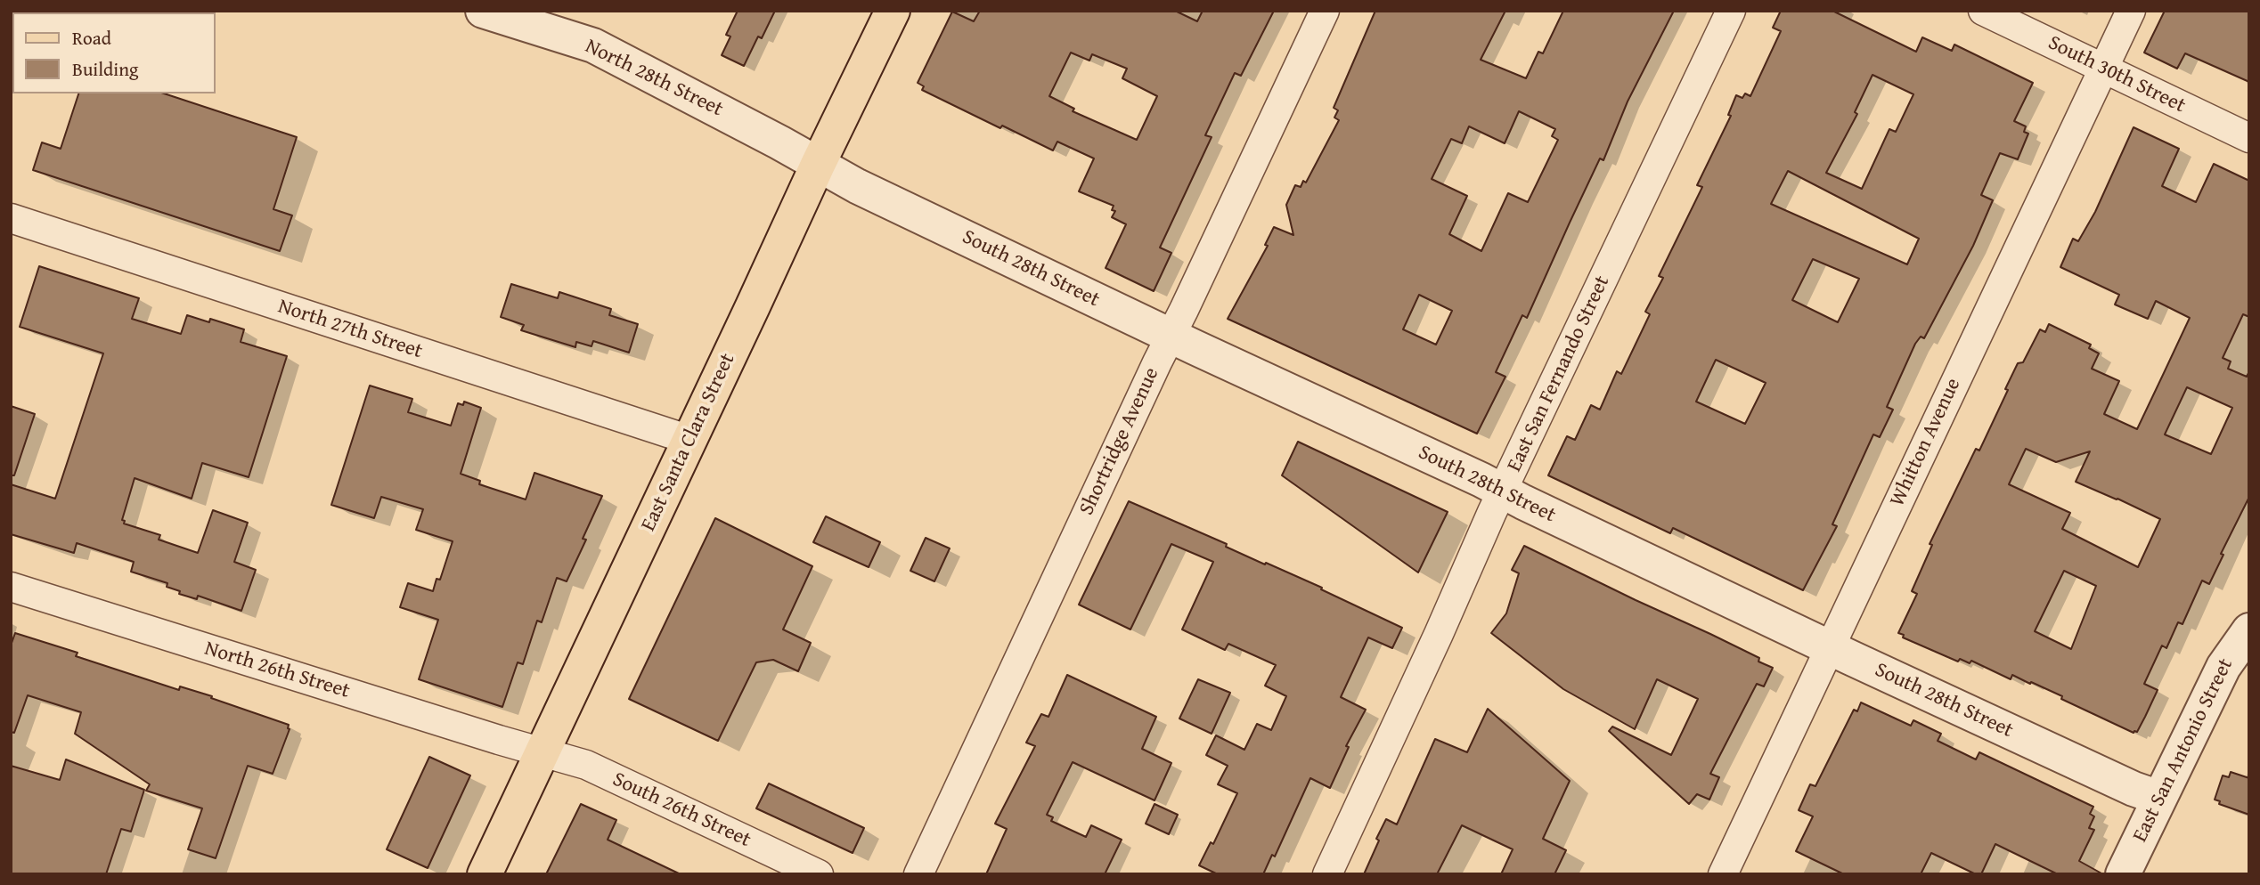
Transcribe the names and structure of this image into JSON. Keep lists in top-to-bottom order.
{
  "streets": {
    "main road": ["East Santa Clara Street"],
    "street": [
      "South 30th Street",
      "North 28th Street",
      "South 28th Street",
      "North 27th Street",
      "East San Fernando Street",
      "Shortridge Avenue",
      "Whitton Avenue",
      "North 26th Street",
      "East San Antonio Street",
      "South 26th Street"
    ]
  },
  "crossings": [
    ["South 30th Street", "Whitton Avenue"],
    ["North 28th Street", "South 28th Street"],
    ["North 28th Street", "East Santa Clara Street"],
    ["South 28th Street", "East San Fernando Street"],
    ["South 28th Street", "Shortridge Avenue"],
    ["South 28th Street", "East Santa Clara Street"],
    ["South 28th Street", "Whitton Avenue"],
    ["South 28th Street", "East San Antonio Street"],
    ["North 27th Street", "East Santa Clara Street"],
    ["East Santa Clara Street", "North 26th Street"],
    ["East Santa Clara Street", "South 26th Street"],
    ["North 26th Street", "South 26th Street"]
  ],
  "legend": ["Road", "Building"]
}
